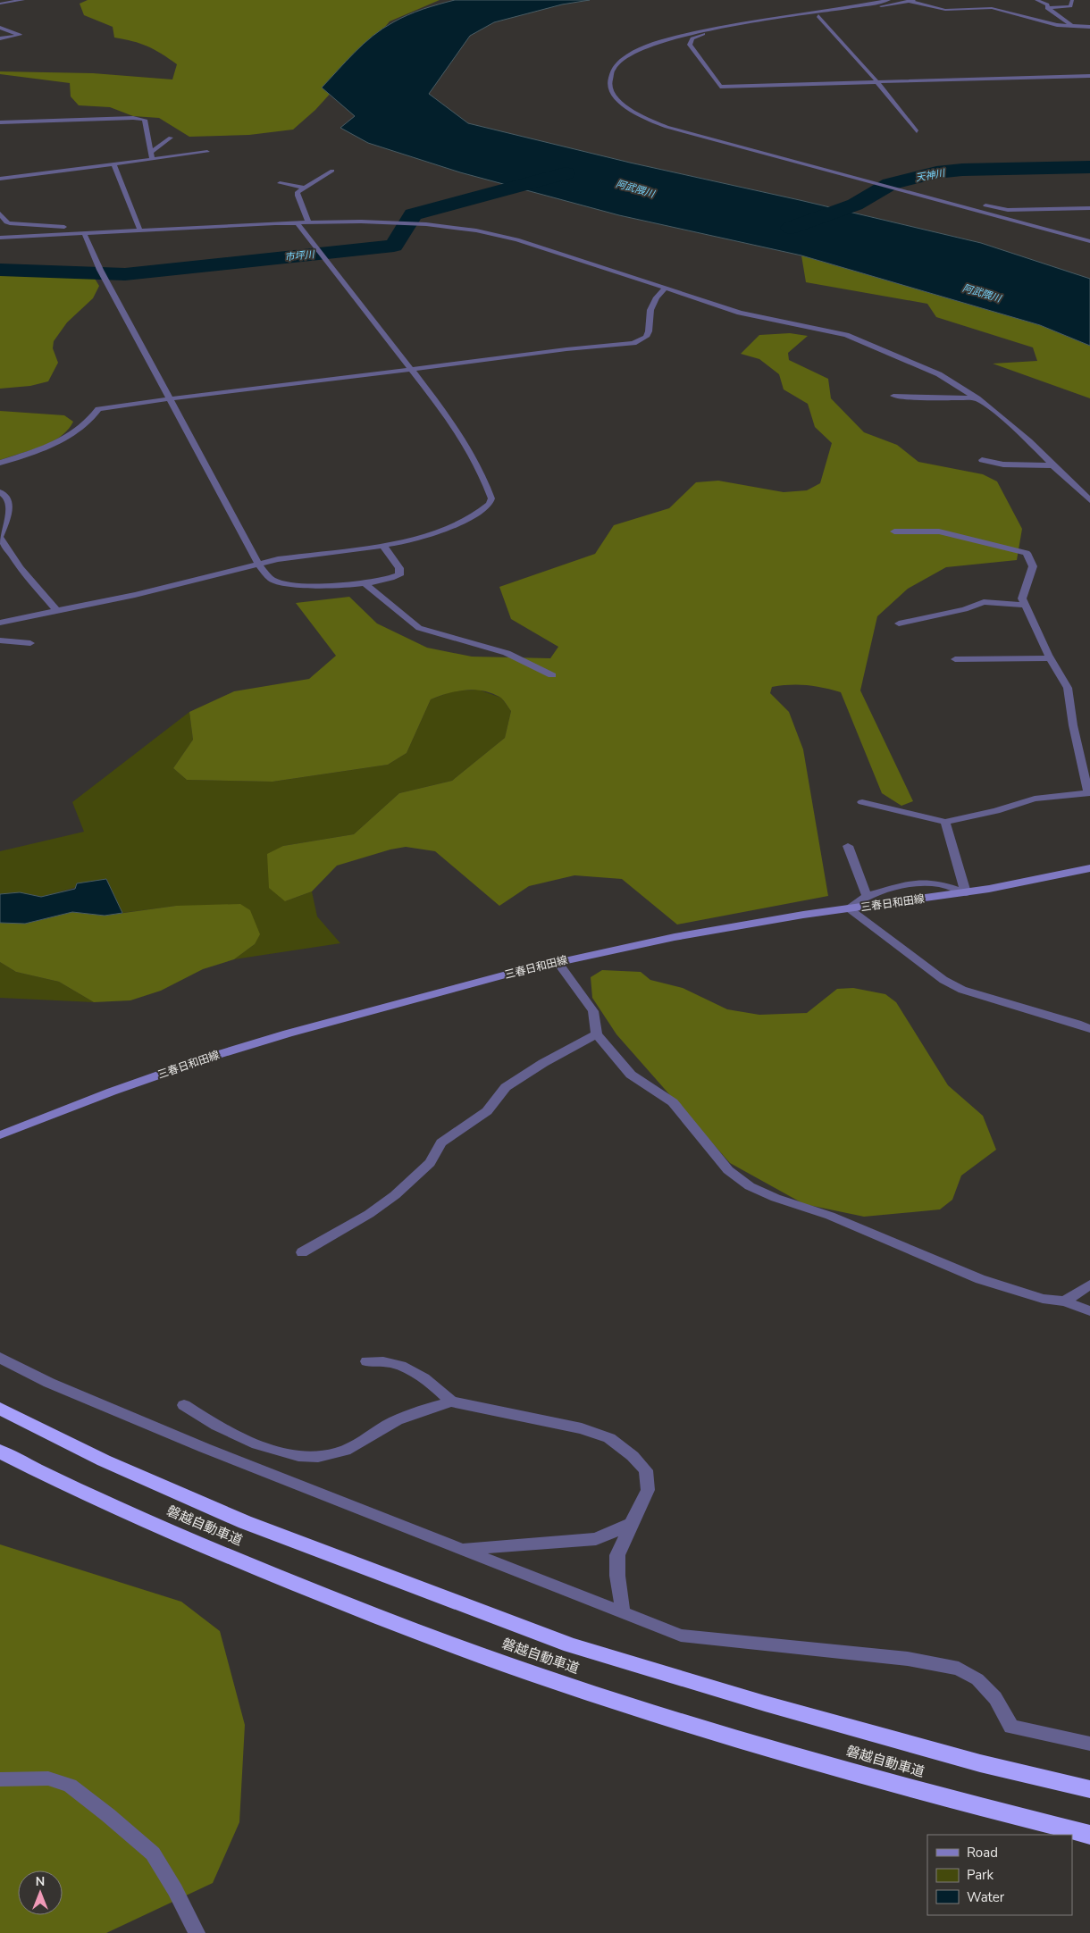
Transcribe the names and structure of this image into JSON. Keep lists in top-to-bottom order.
{
  "streets": {
    "highway": ["磐越自動車道"],
    "main road": ["三春日和田線"]
  },
  "water": ["天神川", "阿武隈川", "市坪川"],
  "legend": ["Road", "Park", "Water"],
  "north": "top"
}
